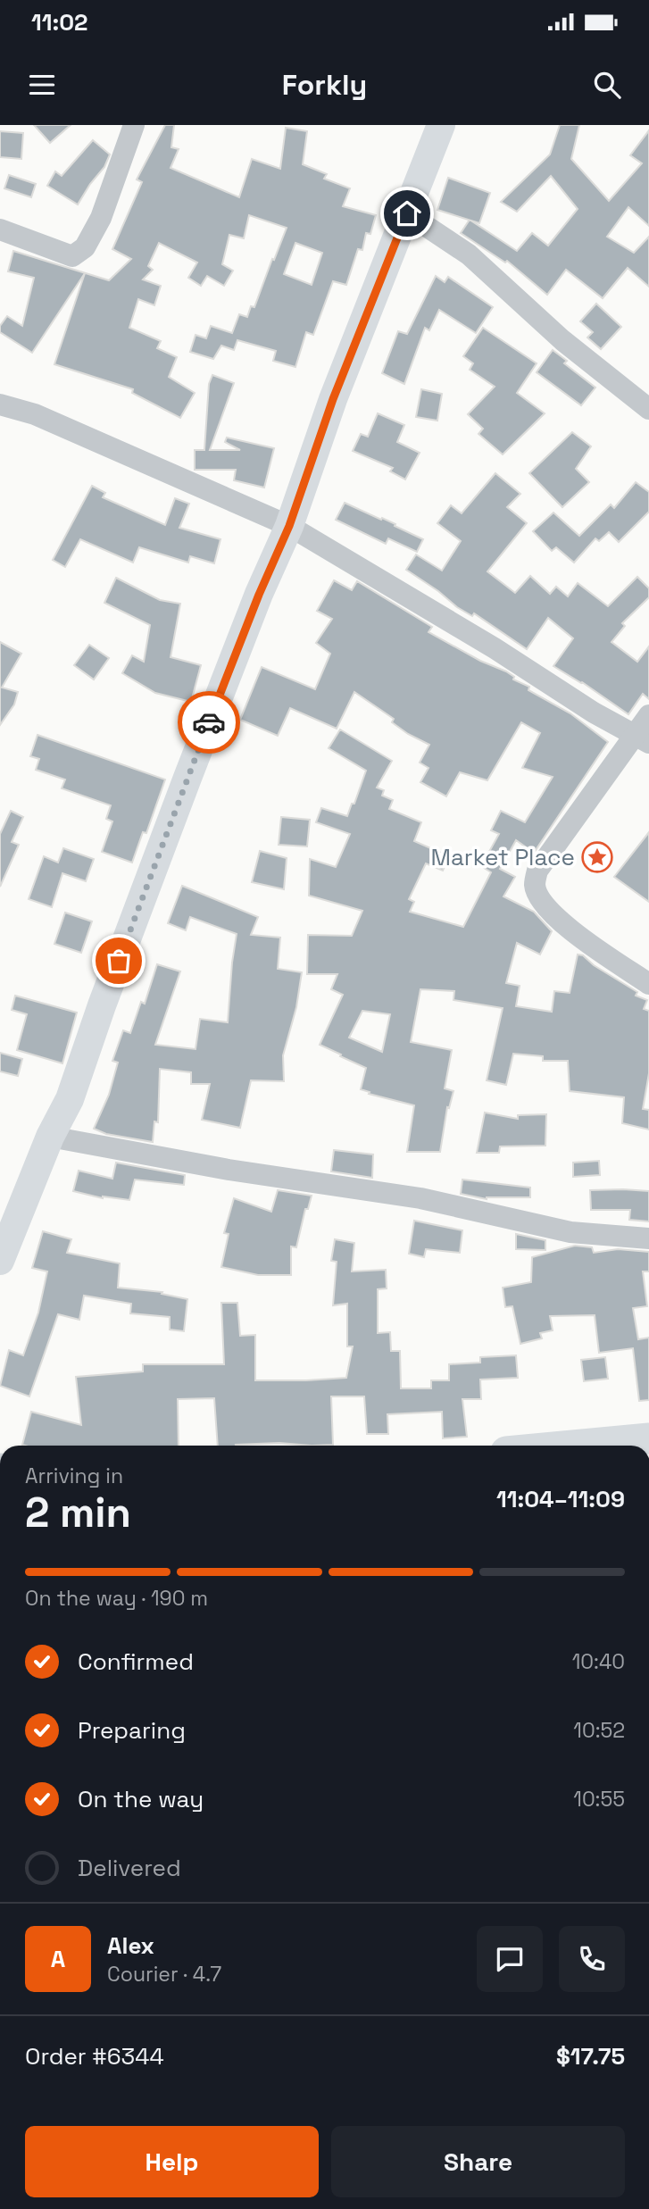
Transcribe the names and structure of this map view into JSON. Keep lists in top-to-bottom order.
{
  "places": {
    "place": ["Market Place"]
  },
  "page": {
    "status": "11:02",
    "header": "Forkly",
    "heading": ["2 min", "Arriving in", "11:04–11:09"],
    "panel": [
      "Alex",
      "Courier · 4.7",
      "Order #6344",
      "$17.75"
    ],
    "bar": "On the way · 190 m",
    "list": [
      ["Confirmed", "10:40"],
      ["Preparing", "10:52"],
      ["On the way", "10:55"],
      "Delivered"
    ],
    "round": "A",
    "buttons": ["Help", "Share"]
  }
}
